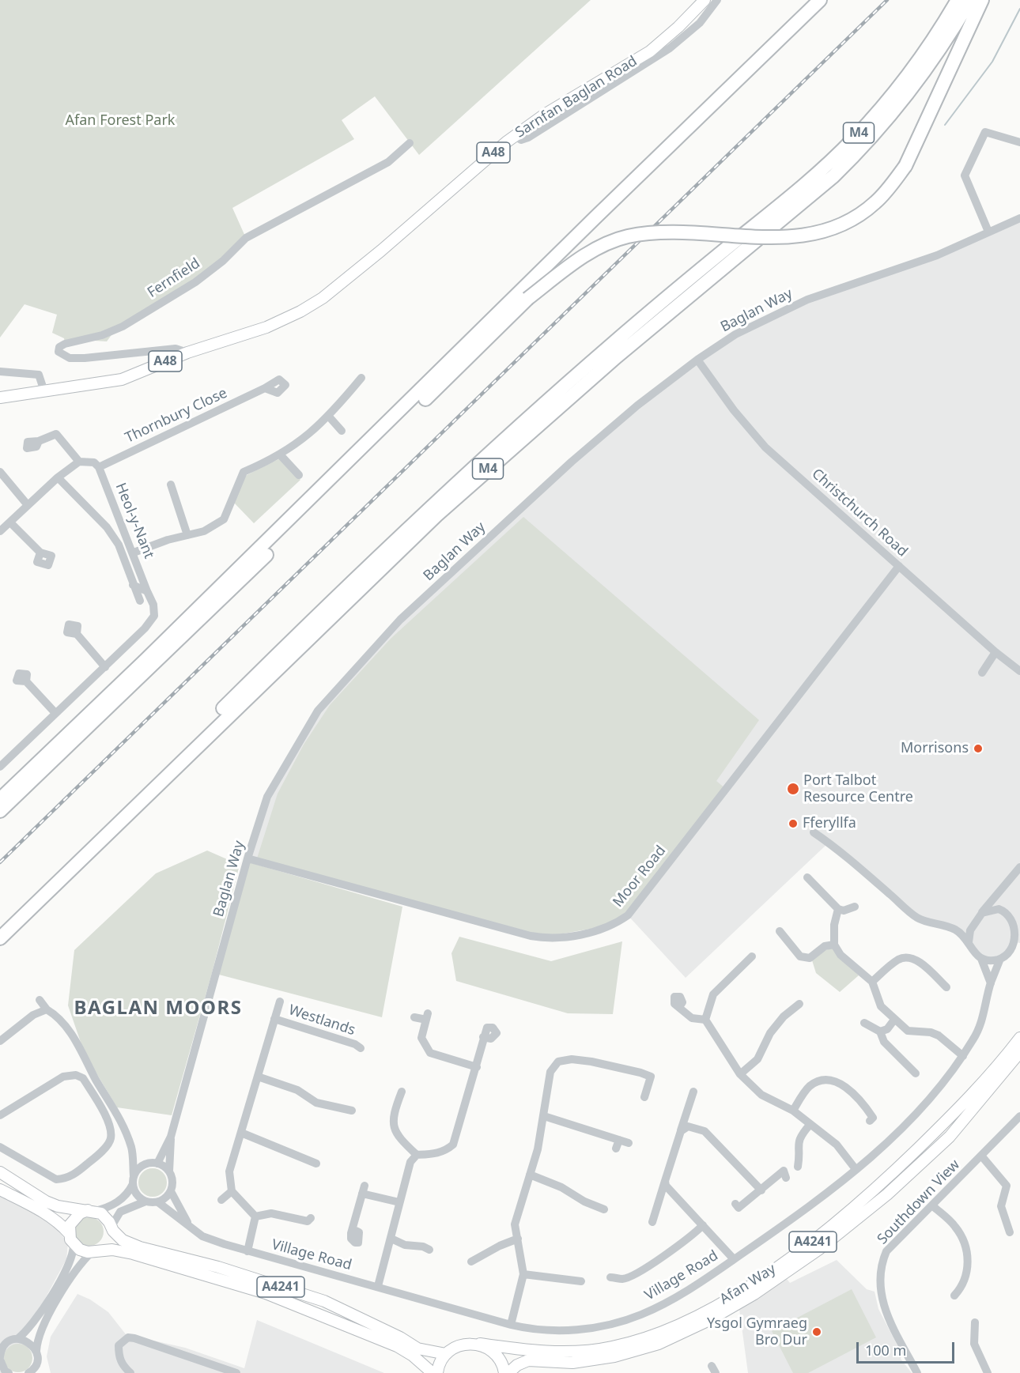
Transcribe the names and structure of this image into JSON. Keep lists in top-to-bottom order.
{
  "streets": {
    "highway": ["M4"],
    "main road": [
      "Sarnfan Baglan Road",
      "A48",
      "A4241",
      "Afan Way"
    ],
    "street": [
      "Fernfield",
      "Baglan Way",
      "Thornbury Close",
      "Christchurch Road",
      "Heol-y-Nant",
      "Moor Road",
      "Westlands",
      "Southdown View",
      "Village Road"
    ]
  },
  "crossings": [
    ["Sarnfan Baglan Road", "A48"],
    ["Sarnfan Baglan Road", "Fernfield"],
    ["A48", "Fernfield"],
    ["Baglan Way", "Christchurch Road"],
    ["Baglan Way", "Moor Road"],
    ["Baglan Way", "Village Road"],
    ["Thornbury Close", "Heol-y-Nant"],
    ["Christchurch Road", "Moor Road"],
    ["A4241", "Afan Way"]
  ],
  "districts": ["BAGLAN MOORS"],
  "parks": ["Afan Forest Park"],
  "places": [
    "Morrisons",
    "Port Talbot Resource Centre",
    "Fferyllfa",
    "Ysgol Gymraeg Bro Dur"
  ],
  "scale_bar": "100 m"
}
